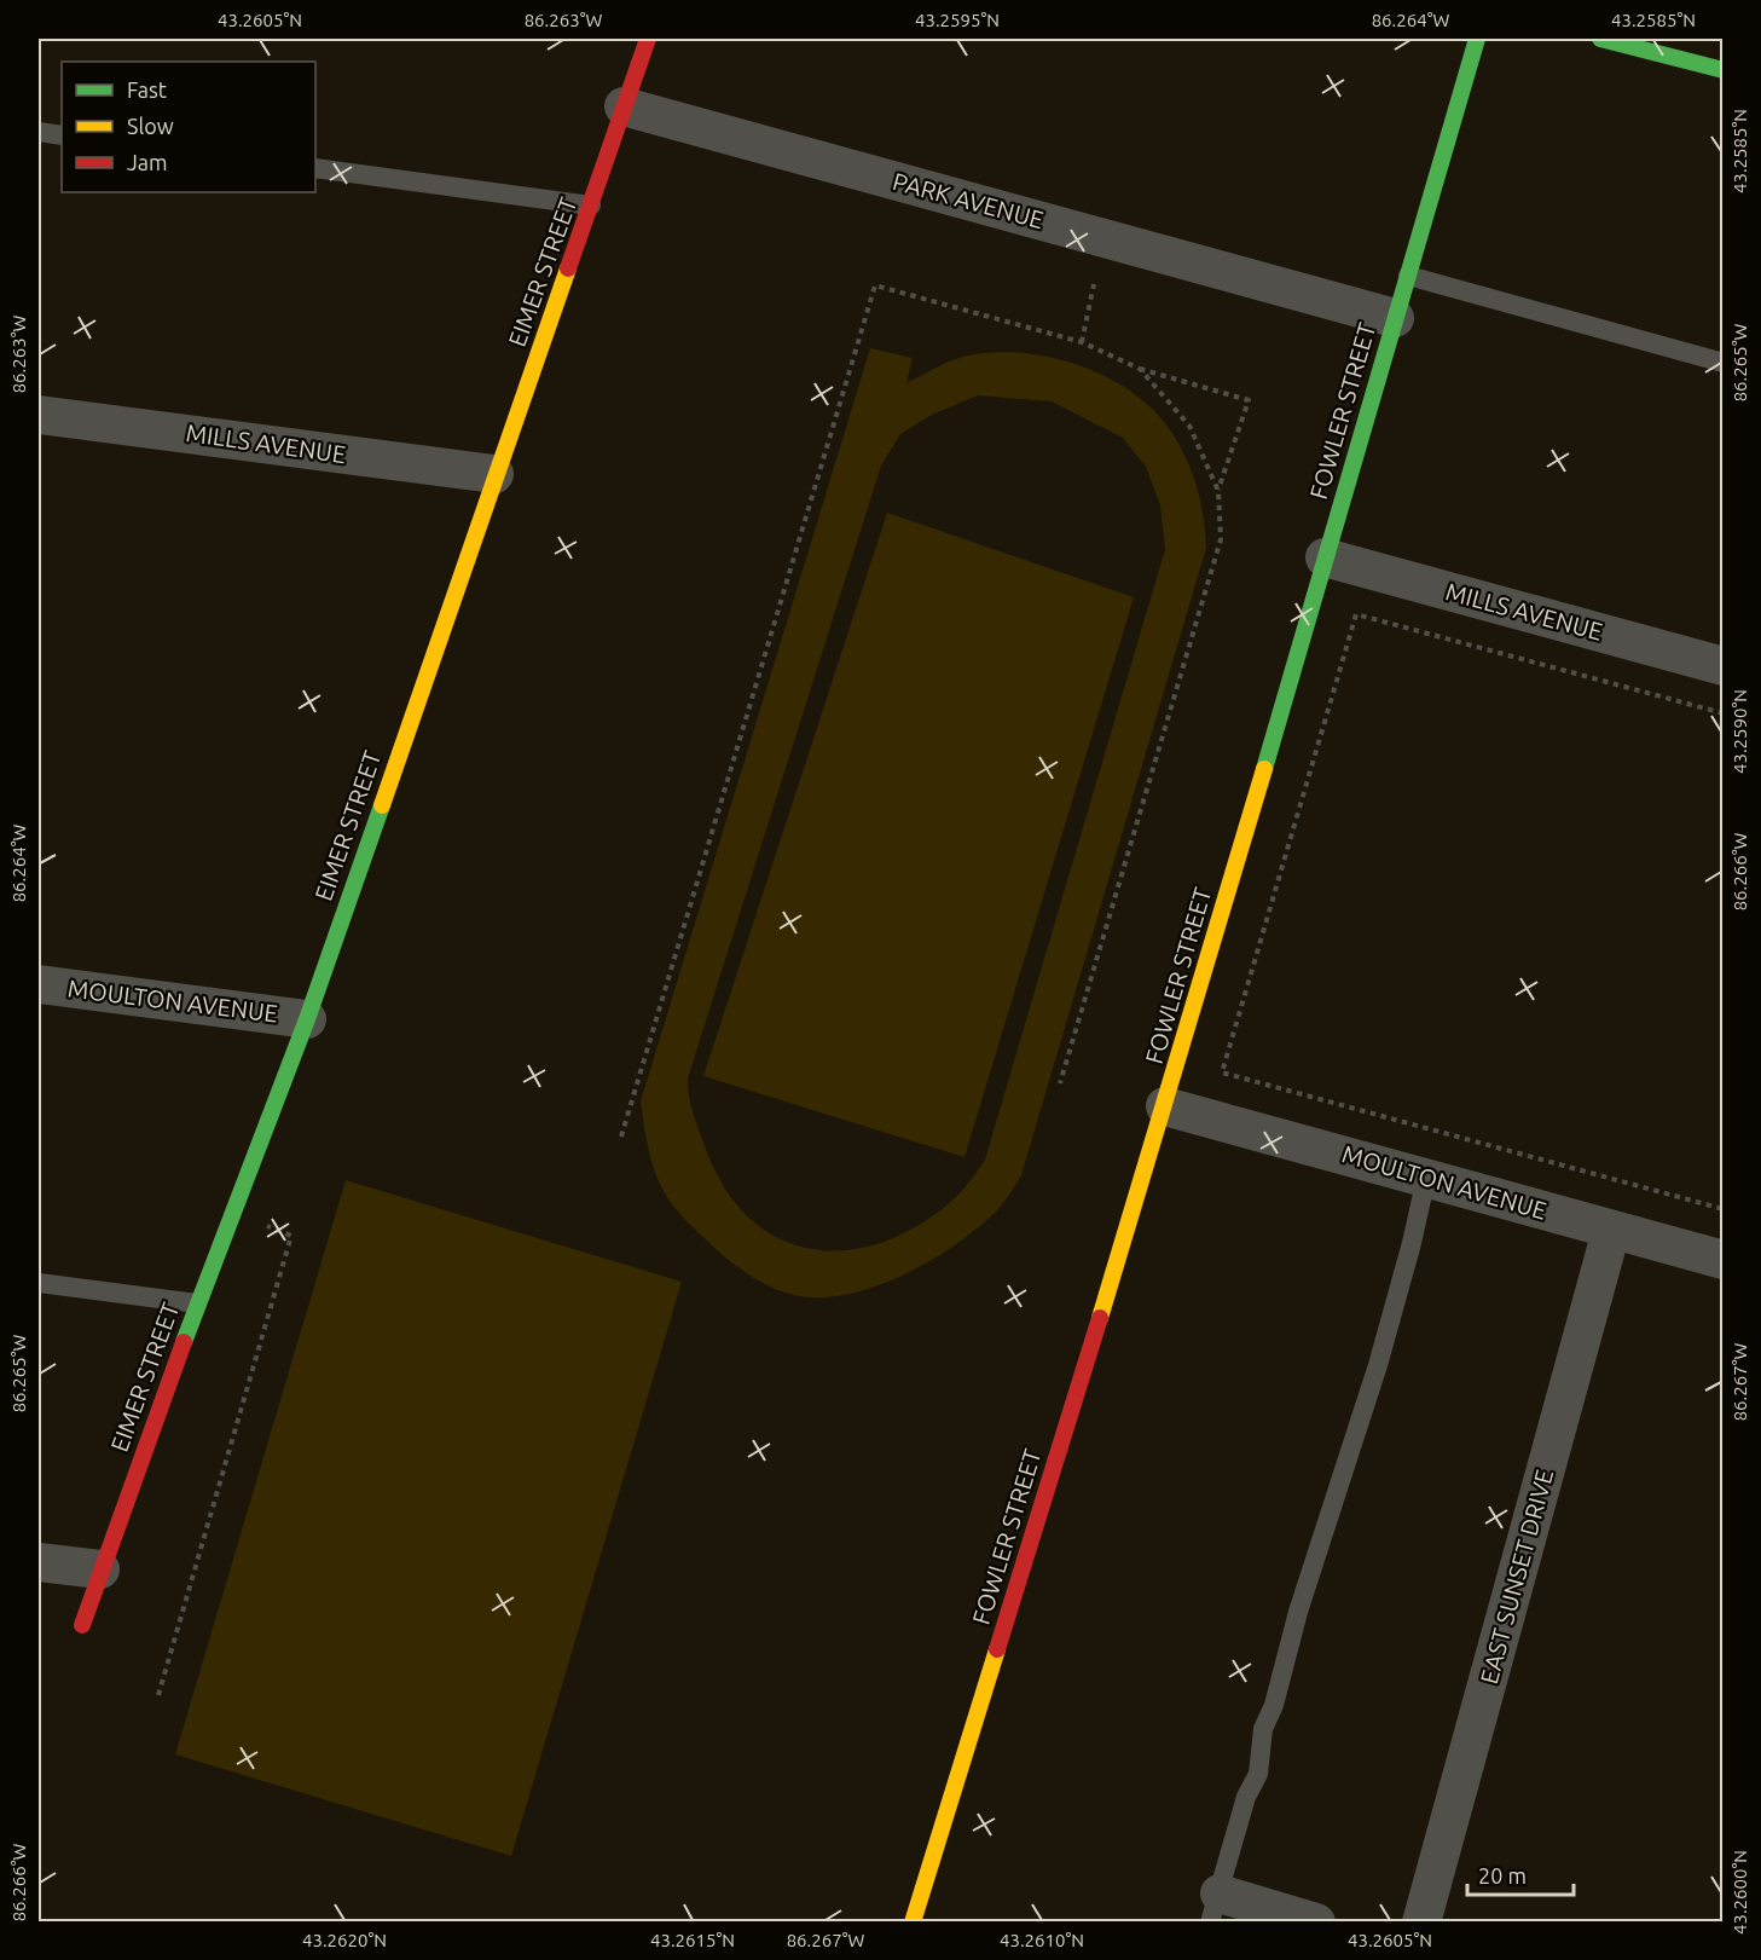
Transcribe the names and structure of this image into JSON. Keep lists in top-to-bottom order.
{
  "streets": {
    "street": [
      "PARK AVENUE",
      "EIMER STREET",
      "FOWLER STREET",
      "MILLS AVENUE",
      "MOULTON AVENUE",
      "EAST SUNSET DRIVE"
    ]
  },
  "crossings": [
    ["PARK AVENUE", "EIMER STREET"],
    ["PARK AVENUE", "FOWLER STREET"],
    ["EIMER STREET", "MILLS AVENUE"],
    ["EIMER STREET", "MOULTON AVENUE"],
    ["FOWLER STREET", "MILLS AVENUE"],
    ["FOWLER STREET", "MOULTON AVENUE"],
    ["MOULTON AVENUE", "EAST SUNSET DRIVE"]
  ],
  "legend": ["Fast", "Slow", "Jam"],
  "scale_bar": "20 m",
  "coordinates": [
    "43.2605°N",
    "86.263°W",
    "43.2595°N",
    "86.264°W",
    "43.2585°N",
    "86.265°W",
    "43.2590°N",
    "86.266°W",
    "86.267°W",
    "43.2600°N",
    "43.2620°N",
    "43.2615°N",
    "43.2610°N"
  ]
}
